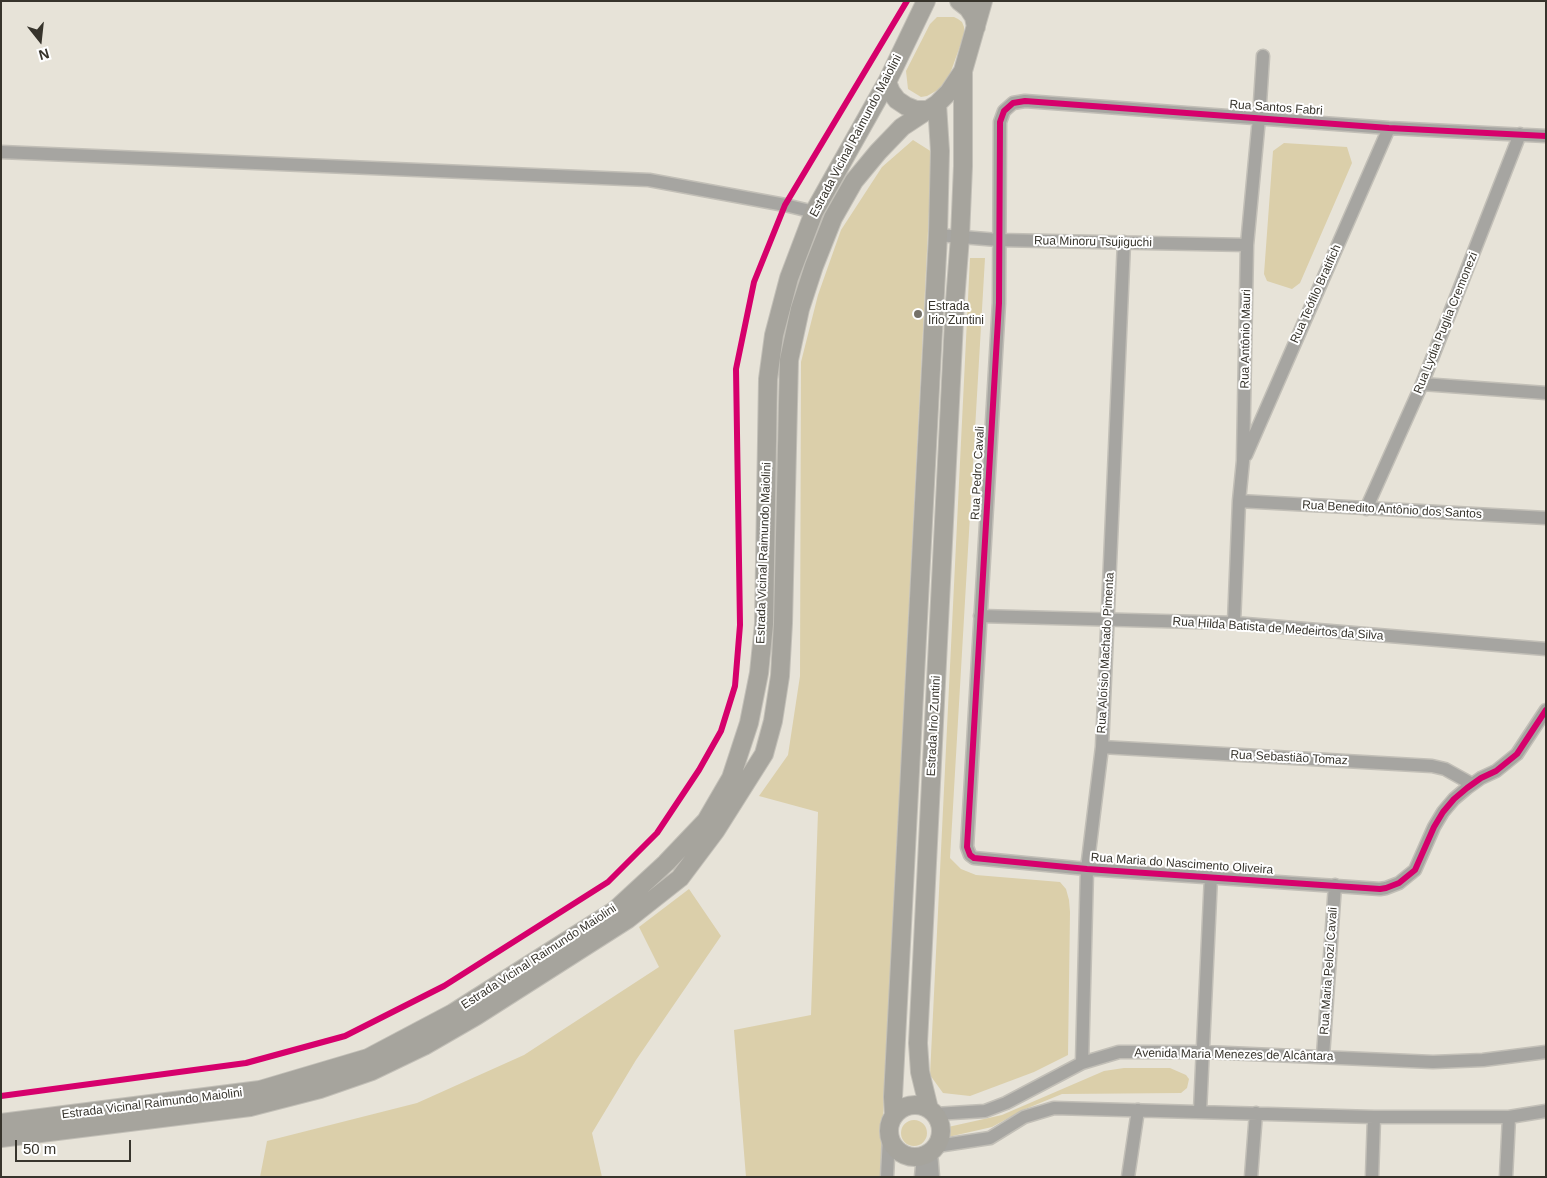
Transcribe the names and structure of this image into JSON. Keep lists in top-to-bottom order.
{
  "streets": {
    "main road": ["Estrada Vicinal Raimundo Maiolini", "Estrada Irio Zuntini"],
    "street": [
      "Rua Santos Fabri",
      "Rua Minoru Tsujiguchi",
      "Rua Teófilo Bratifich",
      "Rua Lydia Puglia Cremonezi",
      "Rua Antônio Mauri",
      "Rua Pedro Cavali",
      "Rua Benedito Antônio dos Santos",
      "Rua Hilda Batista de Medeirtos da Silva",
      "Rua Aloísio Machado Pimenta",
      "Rua Sebastião Tomaz",
      "Rua Maria do Nascimento Oliveira",
      "Rua Maria Pelozi Cavali",
      "Avenida Maria Menezes de Alcântara"
    ]
  },
  "crossings": [
    ["Rua Santos Fabri", "Rua Teófilo Bratifich"],
    ["Rua Santos Fabri", "Rua Lydia Puglia Cremonezi"],
    ["Rua Santos Fabri", "Rua Antônio Mauri"],
    ["Rua Santos Fabri", "Rua Pedro Cavali"],
    ["Estrada Vicinal Raimundo Maiolini", "Estrada Irio Zuntini"],
    ["Rua Minoru Tsujiguchi", "Rua Antônio Mauri"],
    ["Rua Minoru Tsujiguchi", "Rua Pedro Cavali"],
    ["Rua Minoru Tsujiguchi", "Rua Aloísio Machado Pimenta"],
    ["Rua Minoru Tsujiguchi", "Estrada Irio Zuntini"],
    ["Rua Teófilo Bratifich", "Rua Antônio Mauri"],
    ["Rua Lydia Puglia Cremonezi", "Rua Benedito Antônio dos Santos"],
    ["Rua Antônio Mauri", "Rua Benedito Antônio dos Santos"],
    ["Rua Antônio Mauri", "Rua Hilda Batista de Medeirtos da Silva"],
    ["Rua Pedro Cavali", "Rua Hilda Batista de Medeirtos da Silva"],
    ["Rua Pedro Cavali", "Rua Maria do Nascimento Oliveira"],
    ["Rua Hilda Batista de Medeirtos da Silva", "Rua Aloísio Machado Pimenta"],
    ["Rua Aloísio Machado Pimenta", "Rua Sebastião Tomaz"],
    ["Rua Aloísio Machado Pimenta", "Rua Maria do Nascimento Oliveira"],
    ["Rua Aloísio Machado Pimenta", "Avenida Maria Menezes de Alcântara"],
    ["Estrada Irio Zuntini", "Avenida Maria Menezes de Alcântara"],
    ["Rua Sebastião Tomaz", "Rua Maria do Nascimento Oliveira"],
    ["Rua Maria do Nascimento Oliveira", "Rua Maria Pelozi Cavali"],
    ["Rua Maria Pelozi Cavali", "Avenida Maria Menezes de Alcântara"]
  ],
  "places": ["Estrada Irio Zuntini"],
  "scale_bar": "50 m",
  "north": "bottom"
}
